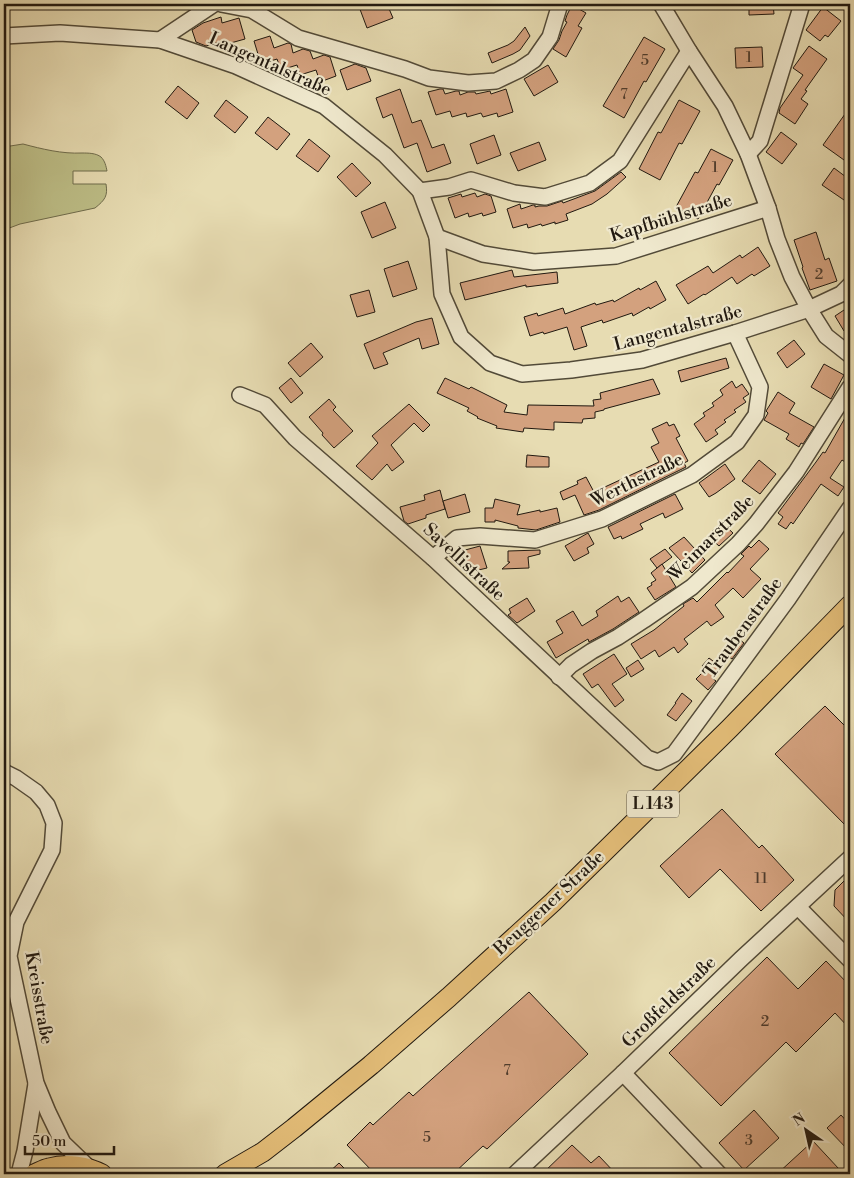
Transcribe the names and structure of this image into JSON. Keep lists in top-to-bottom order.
{
  "streets": {
    "main road": ["L 143", "Beuggener Straße"],
    "street": [
      "Langentalstraße",
      "Kapfbühlstraße",
      "Werthstraße",
      "Weimarstraße",
      "Savellistraße",
      "Traubenstraße",
      "Kreisstraße",
      "Großfeldstraße"
    ]
  },
  "crossings": [
    ["Langentalstraße", "Kapfbühlstraße"],
    ["Langentalstraße", "Werthstraße"],
    ["Werthstraße", "Savellistraße"],
    ["Weimarstraße", "Savellistraße"],
    ["Savellistraße", "Traubenstraße"]
  ],
  "house_numbers": [
    "1",
    "5",
    "7",
    "1",
    "2",
    "11",
    "2",
    "7",
    "5",
    "3"
  ],
  "scale_bar": "50 m",
  "north": "top left"
}
